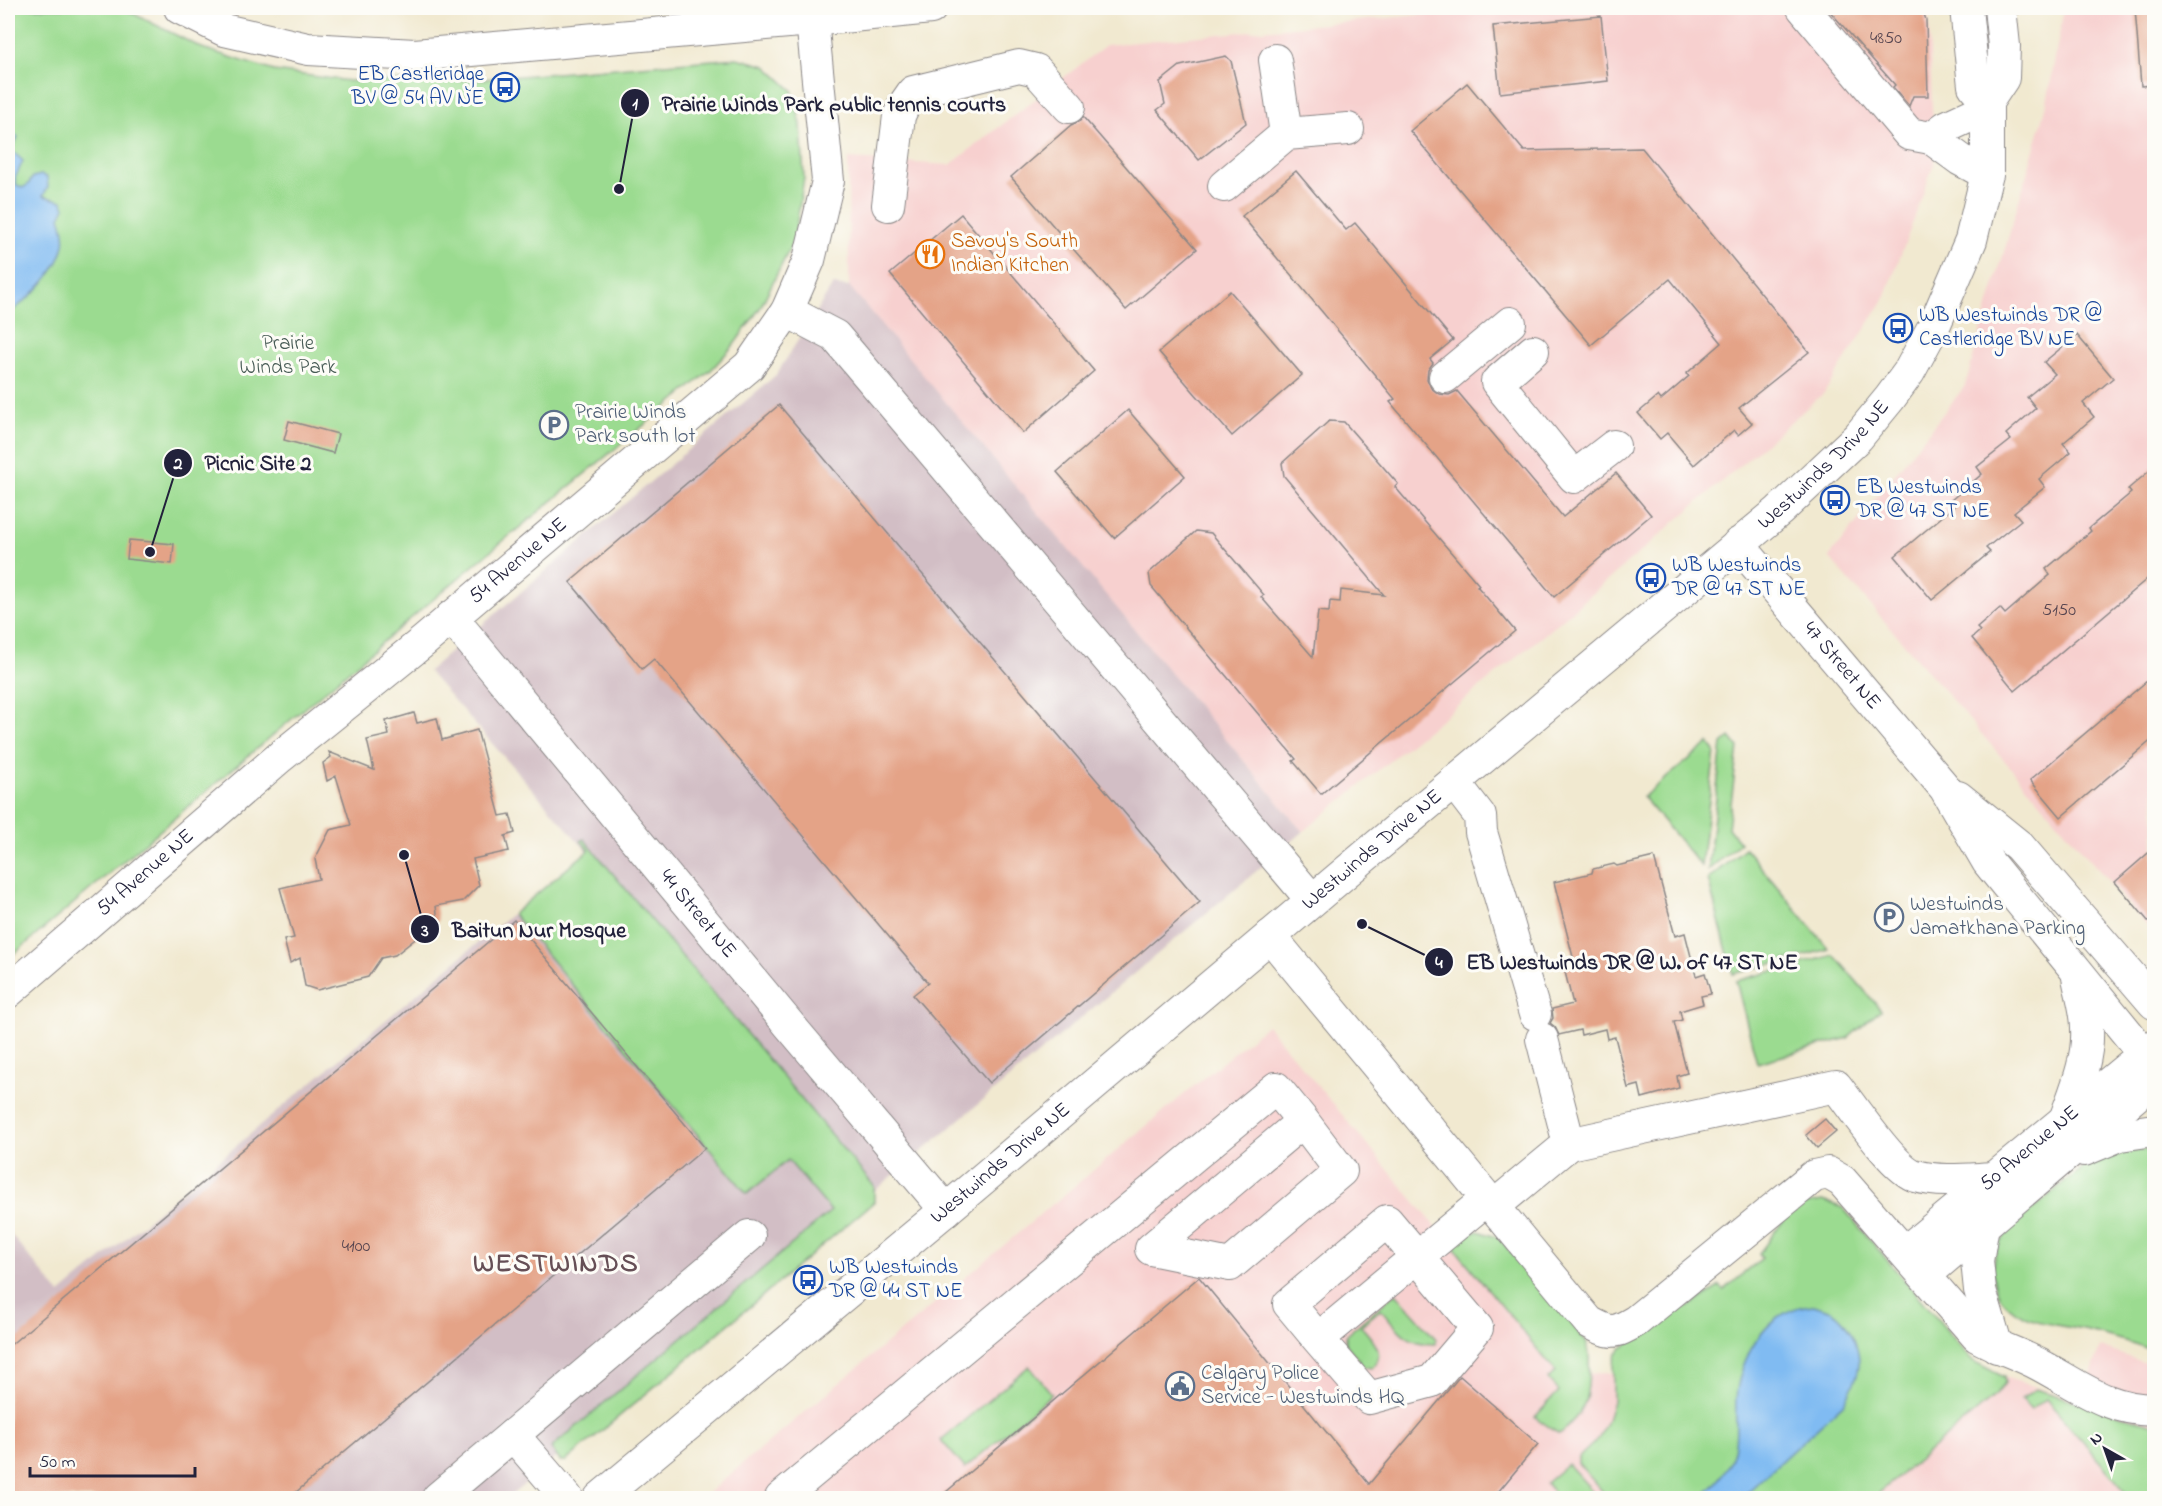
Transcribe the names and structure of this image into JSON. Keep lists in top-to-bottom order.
{
  "streets": {
    "street": [
      "Westwinds Drive NE",
      "54 Avenue NE",
      "47 Street NE",
      "44 Street NE",
      "50 Avenue NE"
    ]
  },
  "crossings": [
    ["Westwinds Drive NE", "47 Street NE"],
    ["Westwinds Drive NE", "44 Street NE"],
    ["54 Avenue NE", "44 Street NE"],
    ["47 Street NE", "50 Avenue NE"]
  ],
  "districts": ["WESTWINDS"],
  "parks": ["Prairie Winds Park"],
  "places": {
    "bus stop": [
      "EB Castleridge BV @ 54 AV NE",
      "WB Westwinds DR @ Castleridge BV NE",
      "EB Westwinds DR @ 47 ST NE",
      "WB Westwinds DR @ 47 ST NE",
      "WB Westwinds DR @ 44 ST NE"
    ],
    "other": [
      "Prairie Winds Park public tennis courts",
      "Picnic Site 2",
      "Baitun Nur Mosque",
      "EB Westwinds DR @ W. of 47 ST NE"
    ],
    "restaurant": ["Savoy's South Indian Kitchen"],
    "parking": ["Prairie Winds Park south lot", "Westwinds Jamatkhana Parking"],
    "public building": ["Calgary Police Service - Westwinds HQ"]
  },
  "house_numbers": ["4850", "5150", "4100"],
  "scale_bar": "50 m",
  "north": "top left"
}
